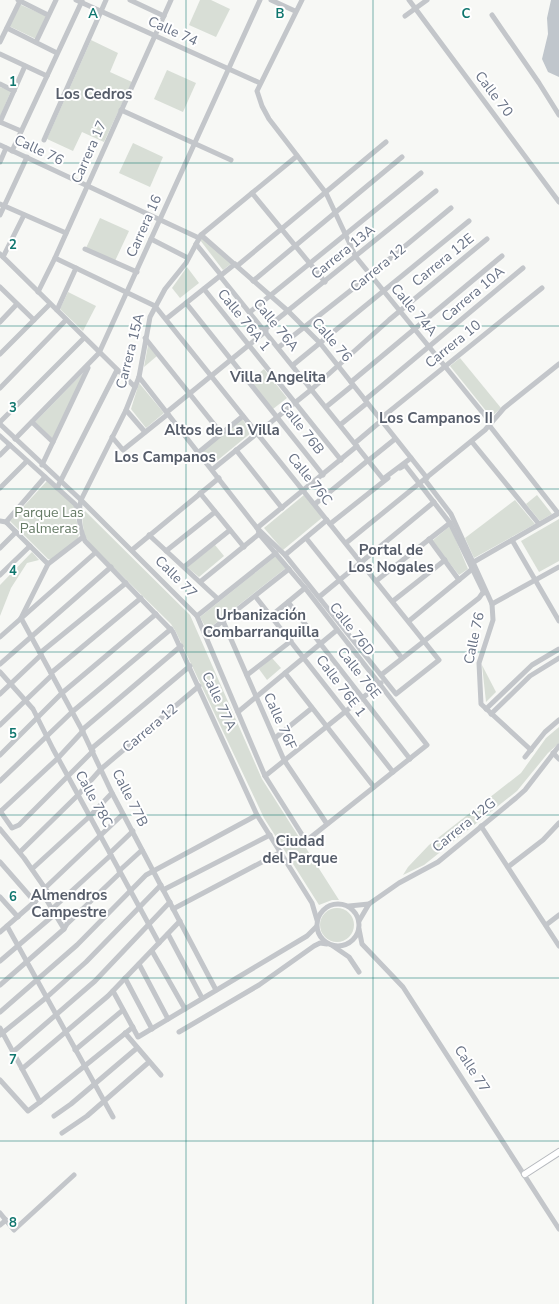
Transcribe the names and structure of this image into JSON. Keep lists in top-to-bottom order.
{
  "streets": {
    "street": [
      "Calle 74",
      "Calle 70",
      "Calle 76",
      "Carrera 17",
      "Carrera 16",
      "Carrera 13A",
      "Carrera 12E",
      "Carrera 12",
      "Carrera 10A",
      "Calle 74A",
      "Calle 76A 1",
      "Calle 76A",
      "Carrera 10",
      "Carrera 15A",
      "Calle 76B",
      "Calle 76C",
      "Calle 77",
      "Calle 76D",
      "Calle 76E",
      "Calle 76E 1",
      "Calle 77A",
      "Calle 76F",
      "Calle 77B",
      "Calle 78C",
      "Carrera 12G"
    ]
  },
  "crossings": [
    ["Calle 74", "Carrera 17"],
    ["Calle 74", "Carrera 16"],
    ["Calle 74", "Calle 74A"],
    ["Calle 76", "Carrera 17"],
    ["Calle 76", "Carrera 16"],
    ["Calle 76", "Carrera 13A"],
    ["Calle 76", "Carrera 12E"],
    ["Calle 76", "Carrera 12"],
    ["Calle 76", "Carrera 10A"],
    ["Calle 76", "Carrera 10"],
    ["Calle 76", "Carrera 15A"],
    ["Carrera 17", "Calle 76C"],
    ["Carrera 16", "Calle 76C"],
    ["Carrera 16", "Calle 77"],
    ["Carrera 13A", "Calle 74A"],
    ["Carrera 13A", "Calle 76A 1"],
    ["Carrera 13A", "Calle 76A"],
    ["Carrera 13A", "Carrera 15A"],
    ["Carrera 13A", "Calle 76B"],
    ["Carrera 13A", "Calle 76C"],
    ["Carrera 13A", "Calle 76D"],
    ["Carrera 12E", "Calle 74A"],
    ["Carrera 12E", "Calle 76A 1"],
    ["Carrera 12E", "Calle 76A"],
    ["Carrera 12E", "Calle 76B"],
    ["Carrera 12E", "Calle 76C"],
    ["Carrera 12E", "Calle 76D"],
    ["Carrera 12", "Calle 74A"],
    ["Carrera 12", "Calle 76A"],
    ["Carrera 12", "Calle 77A"],
    ["Carrera 12", "Calle 77B"],
    ["Carrera 12", "Calle 78C"],
    ["Carrera 10A", "Calle 74A"],
    ["Carrera 10A", "Calle 76A"],
    ["Calle 74A", "Carrera 10"],
    ["Calle 76A 1", "Carrera 10"],
    ["Calle 76A", "Carrera 10"],
    ["Calle 76A", "Carrera 15A"],
    ["Carrera 10", "Calle 76B"],
    ["Carrera 10", "Calle 76C"],
    ["Carrera 10", "Calle 76D"],
    ["Carrera 15A", "Calle 76C"],
    ["Carrera 15A", "Calle 77"],
    ["Carrera 15A", "Calle 76D"],
    ["Calle 76C", "Calle 76D"],
    ["Calle 77", "Calle 77A"],
    ["Calle 77", "Calle 76F"],
    ["Calle 77", "Carrera 12G"],
    ["Calle 76D", "Calle 76E"],
    ["Calle 77A", "Carrera 12G"]
  ],
  "districts": [
    "Los Cedros",
    "Villa Angelita",
    "Los Campanos II",
    "Altos de La Villa",
    "Los Campanos",
    "Portal de Los Nogales",
    "Urbanización Combarranquilla",
    "Ciudad del Parque",
    "Almendros Campestre"
  ],
  "parks": ["Parque Las Palmeras"],
  "grid": {
    "columns": ["A", "B", "C"],
    "rows": [
      "1",
      "2",
      "3",
      "4",
      "5",
      "6",
      "7",
      "8"
    ]
  }
}
